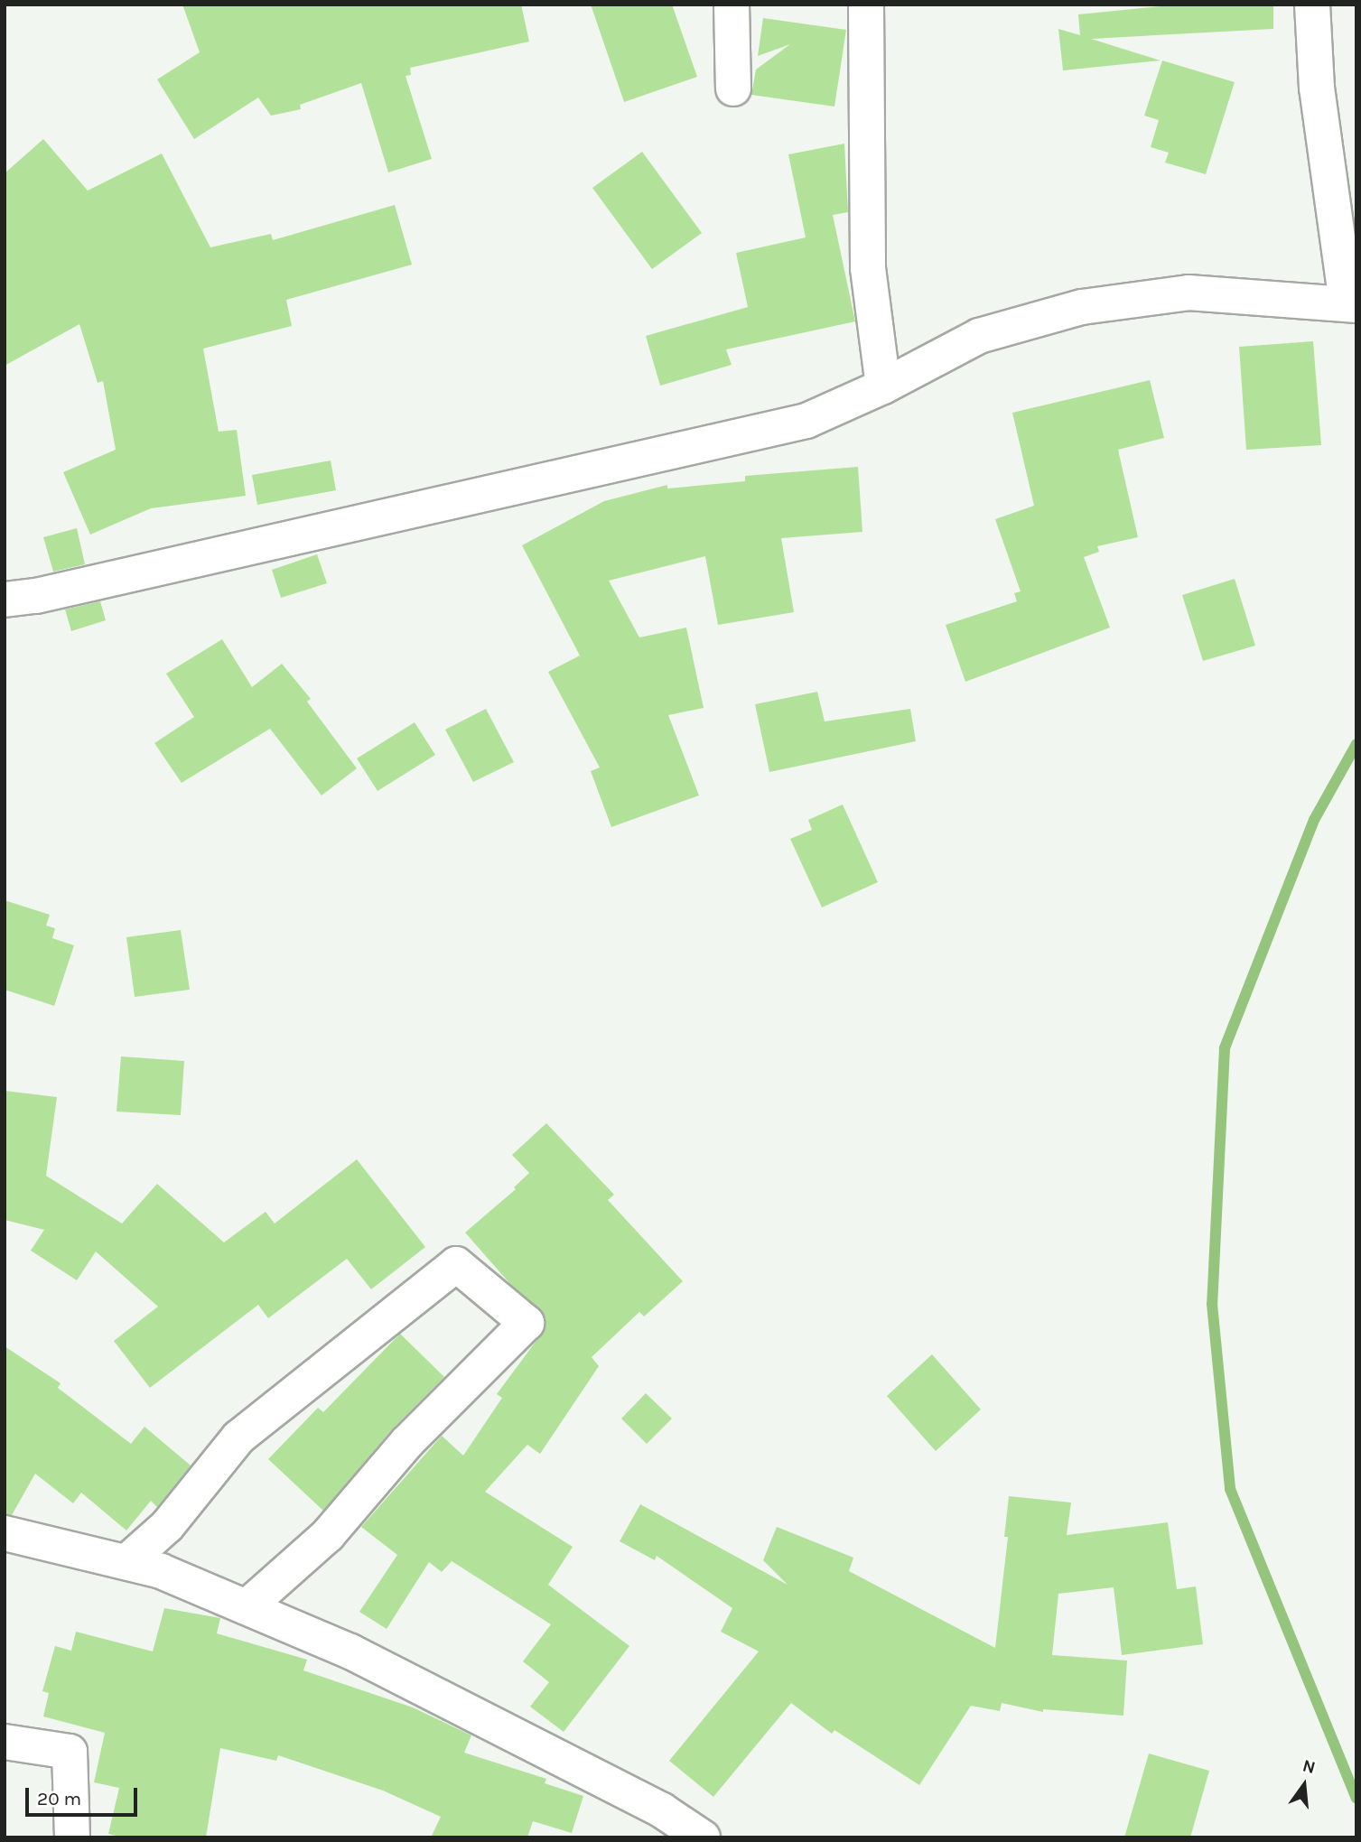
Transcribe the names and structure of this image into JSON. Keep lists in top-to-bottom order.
{
  "scale_bar": "20 m",
  "north": "top"
}
